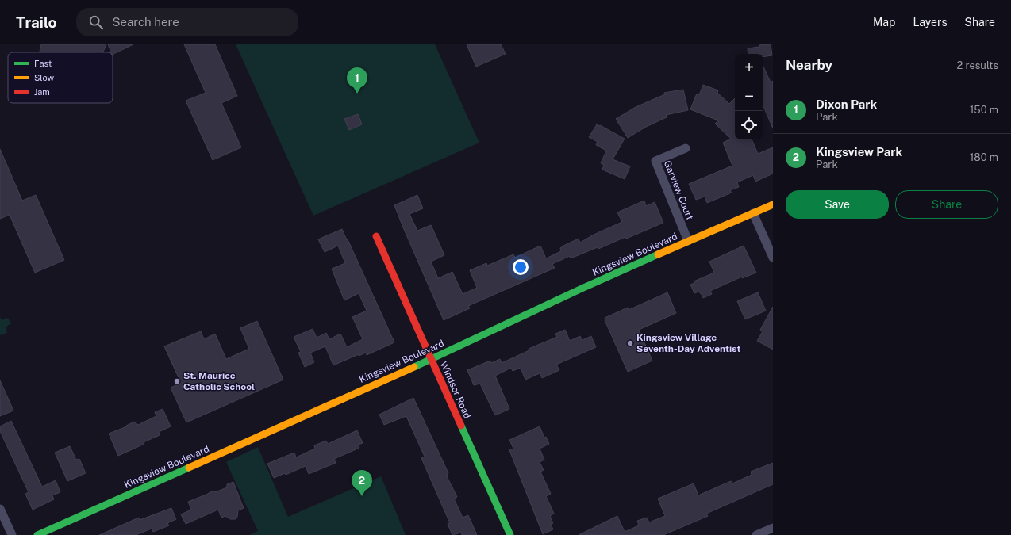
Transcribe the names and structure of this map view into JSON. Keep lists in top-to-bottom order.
{
  "streets": {
    "street": ["Garview Court", "Kingsview Boulevard", "Windsor Road"]
  },
  "crossings": [
    ["Garview Court", "Kingsview Boulevard"],
    ["Kingsview Boulevard", "Windsor Road"]
  ],
  "places": ["Kingsview Village Seventh-Day Adventist", "St. Maurice Catholic School"],
  "legend": ["Fast", "Slow", "Jam"],
  "page": {
    "header": "Trailo",
    "search": "Search here",
    "nav": ["Map", "Layers", "Share"],
    "heading": ["Nearby", "2 results"],
    "map_buttons": ["+", "−"],
    "pins": ["1", "2"],
    "list": [
      {
        "mark": "1",
        "name": "Dixon Park",
        "note": "Park",
        "value": "150 m"
      },
      {
        "mark": "2",
        "name": "Kingsview Park",
        "note": "Park",
        "value": "180 m"
      }
    ],
    "buttons": ["Save", "Share"]
  }
}
